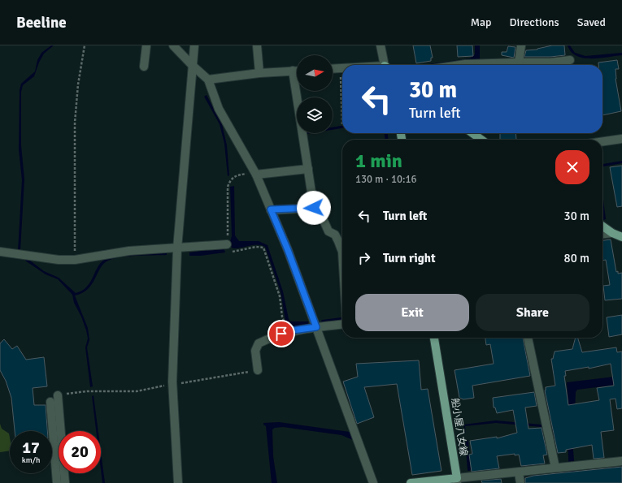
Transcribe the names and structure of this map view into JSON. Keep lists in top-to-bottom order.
{
  "streets": {
    "main road": ["船小屋八女線"]
  },
  "north": "right",
  "page": {
    "header": "Beeline",
    "nav": ["Map", "Directions", "Saved"],
    "turn": ["30 m", "Turn left"],
    "heading": ["1 min", "130 m · 10:16"],
    "list": [
      {
        "name": "Turn left",
        "value": "30 m"
      },
      {
        "name": "Turn right",
        "value": "80 m"
      }
    ],
    "buttons": ["Exit", "Share"],
    "speed": "17 km/h",
    "limit": "20"
  }
}
